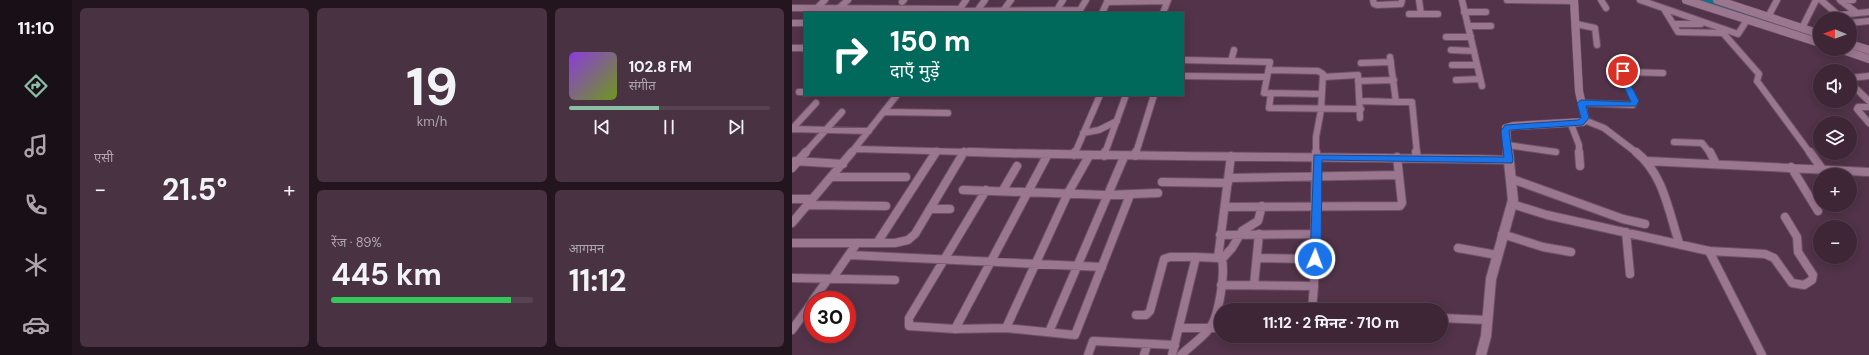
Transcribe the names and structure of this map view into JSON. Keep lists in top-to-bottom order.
{
  "north": "left",
  "page": {
    "tabs": "11:10",
    "tile": [
      "एसी",
      ["19", "km/h"],
      ["रेंज · 89%", "445 km"],
      ["आगमन", "11:12"]
    ],
    "map_buttons": ["+", "−"],
    "turn": ["150 m", "दाएँ मुड़ें"],
    "song": ["102.8 FM", "संगीत"],
    "heat": ["−", "21.5°", "+"],
    "limit": "30",
    "trip": "11:12 · 2 मिनट · 710 m"
  }
}
